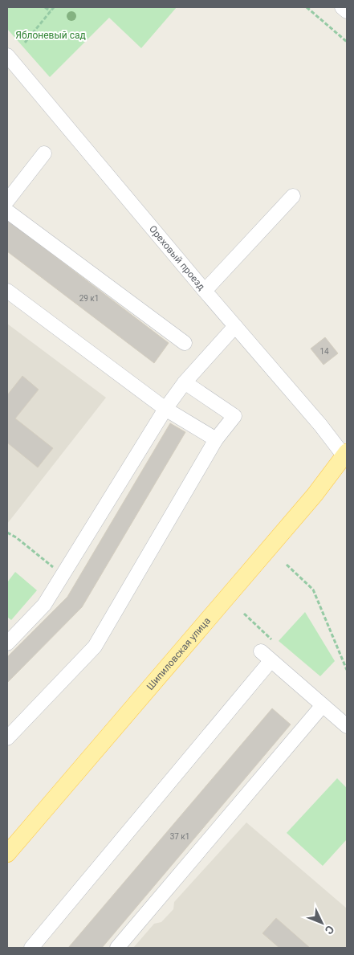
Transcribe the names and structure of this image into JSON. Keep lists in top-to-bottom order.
{
  "streets": {
    "main road": ["Шипиловская улица"],
    "street": ["Ореховый проезд"]
  },
  "crossings": [
    ["Ореховый проезд", "Шипиловская улица"]
  ],
  "parks": ["Яблоневый сад"],
  "house_numbers": ["29 к1", "14", "37 к1"],
  "north": "bottom right"
}
